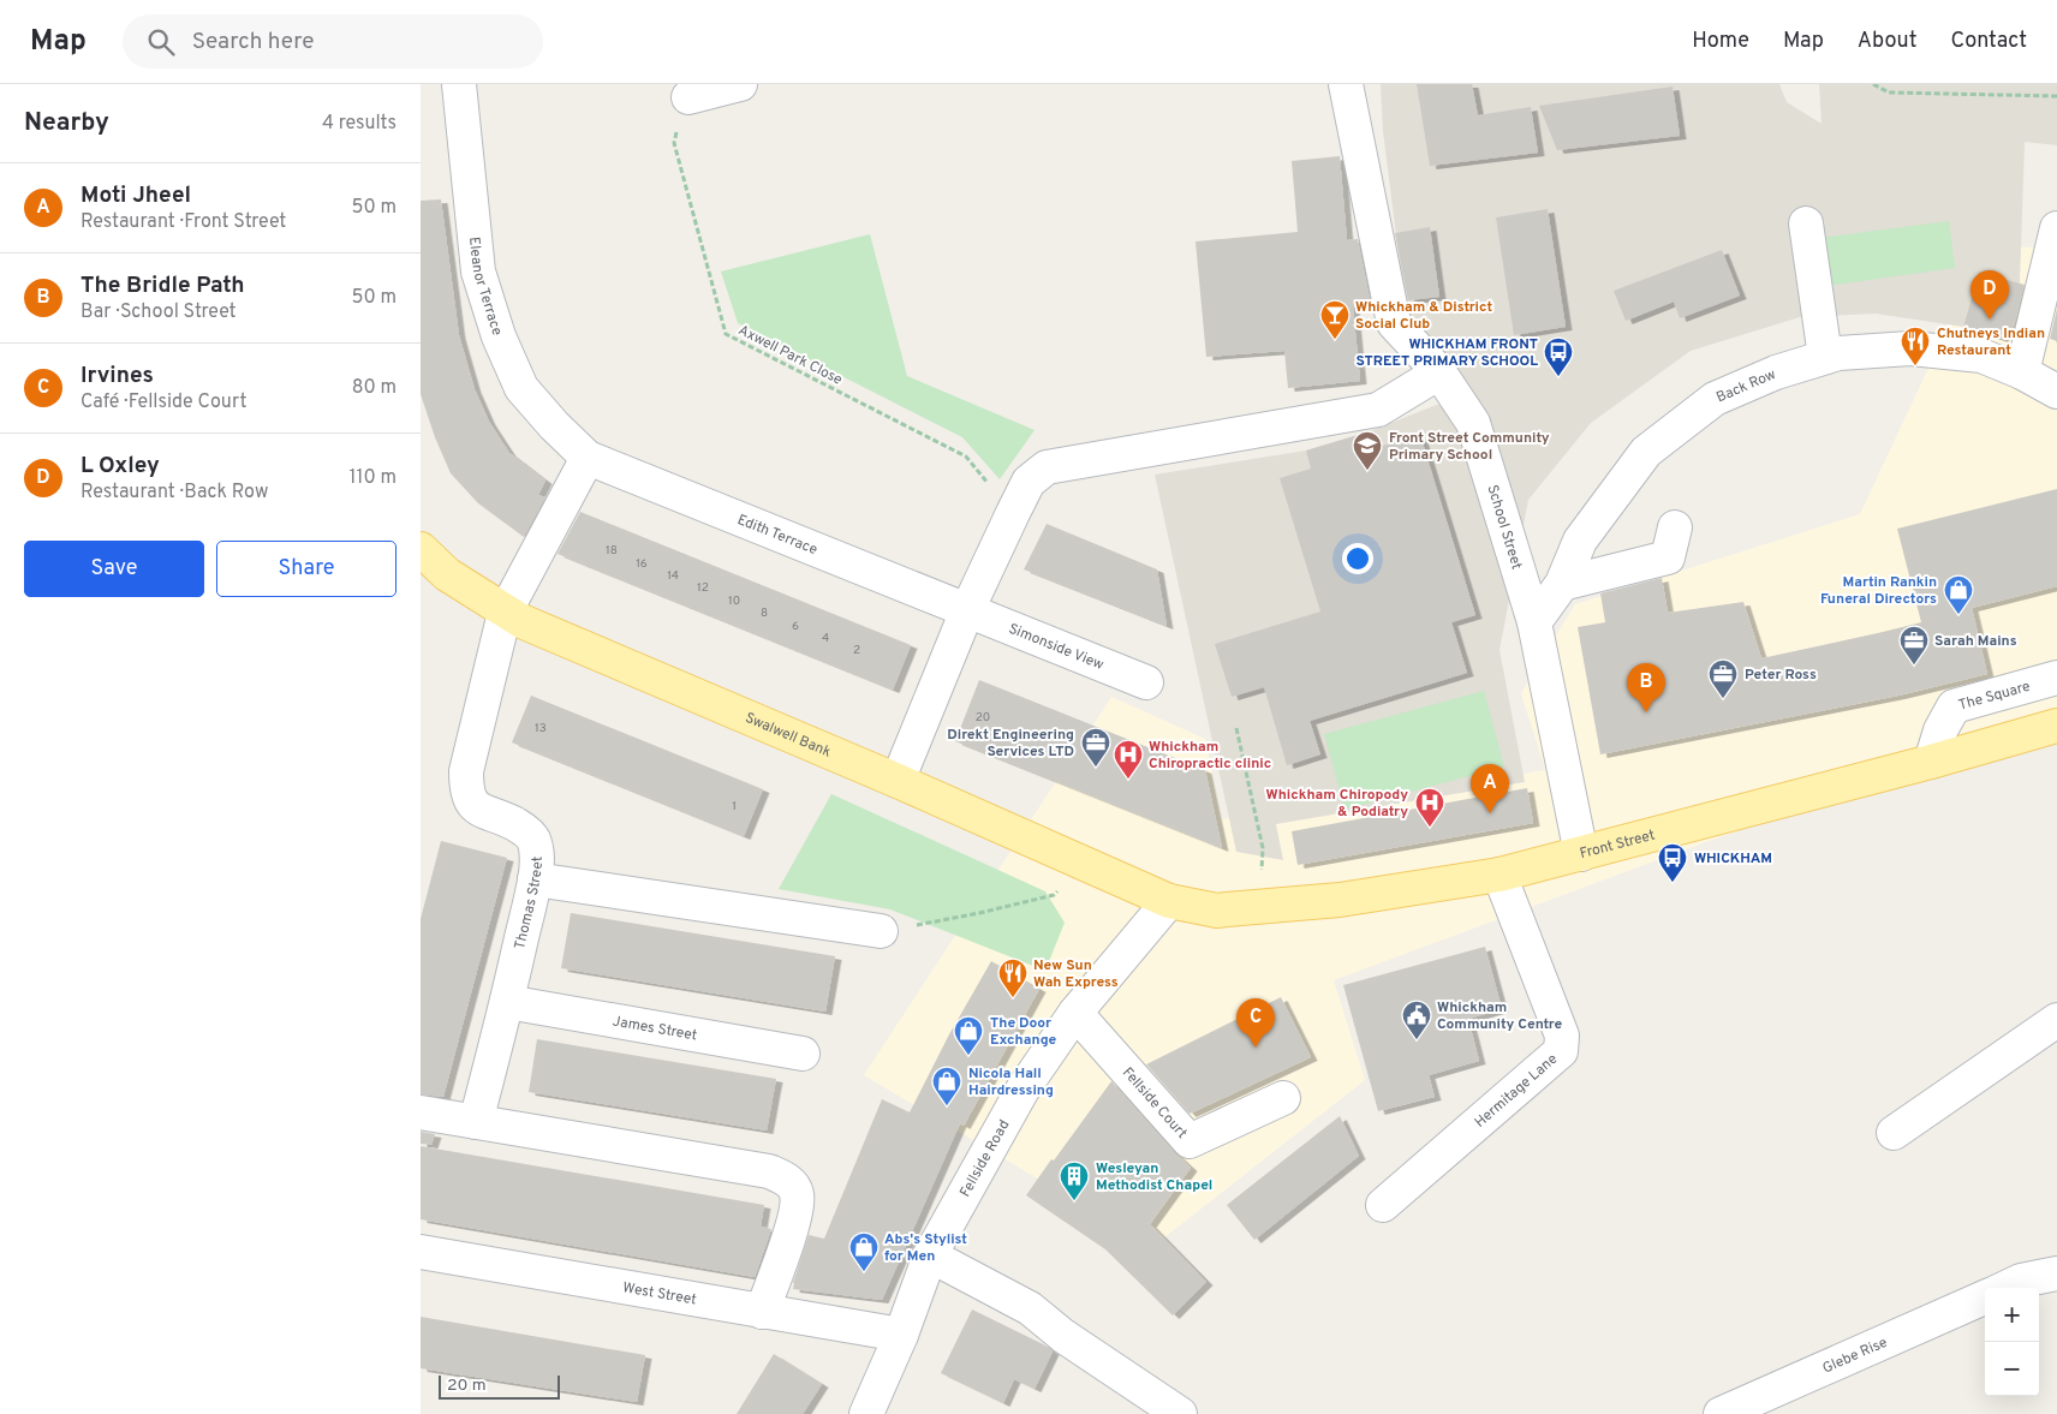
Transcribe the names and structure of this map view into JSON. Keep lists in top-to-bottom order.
{
  "streets": {
    "main road": ["Swalwell Bank", "Front Street"],
    "street": [
      "Eleanor Terrace",
      "Back Row",
      "School Street",
      "Edith Terrace",
      "Simonside View",
      "The Square",
      "Thomas Street",
      "James Street",
      "Hermitage Lane",
      "Fellside Court",
      "Fellside Road",
      "West Street",
      "Glebe Rise"
    ],
    "path": ["Axwell Park Close"]
  },
  "crossings": [
    ["Eleanor Terrace", "Edith Terrace"],
    ["Back Row", "School Street"],
    ["School Street", "Front Street"],
    ["Edith Terrace", "Simonside View"],
    ["The Square", "Front Street"],
    ["Swalwell Bank", "Front Street"],
    ["Swalwell Bank", "Thomas Street"],
    ["Swalwell Bank", "Fellside Road"],
    ["Front Street", "Hermitage Lane"],
    ["Front Street", "Fellside Road"],
    ["Thomas Street", "James Street"],
    ["Fellside Court", "Fellside Road"],
    ["Fellside Road", "West Street"]
  ],
  "places": {
    "bar": ["Whickham & District Social Club"],
    "restaurant": ["Chutneys Indian Restaurant", "New Sun Wah Express"],
    "bus stop": ["WHICKHAM FRONT STREET PRIMARY SCHOOL", "WHICKHAM"],
    "school or university": ["Front Street Community Primary School"],
    "shop": [
      "Martin Rankin Funeral Directors",
      "The Door Exchange",
      "Nicola Hall Hairdressing",
      "Abs's Stylist for Men"
    ],
    "office": ["Sarah Mains", "Peter Ross", "Direkt Engineering Services LTD"],
    "hospital": ["Whickham Chiropractic clinic", "Whickham Chiropody & Podiatry"],
    "public building": ["Whickham Community Centre"],
    "building": ["Wesleyan Methodist Chapel"]
  },
  "house_numbers": [
    "18",
    "16",
    "14",
    "12",
    "10",
    "8",
    "6",
    "4",
    "2",
    "20",
    "13",
    "1"
  ],
  "scale_bar": "20 m",
  "page": {
    "header": "Map",
    "search": "Search here",
    "nav": [
      "Home",
      "Map",
      "About",
      "Contact"
    ],
    "heading": ["Nearby", "4 results"],
    "list": [
      {
        "mark": "A",
        "name": "Moti Jheel",
        "note": "Restaurant · Front Street",
        "value": "50 m"
      },
      {
        "mark": "B",
        "name": "The Bridle Path",
        "note": "Bar · School Street",
        "value": "50 m"
      },
      {
        "mark": "C",
        "name": "Irvines",
        "note": "Café · Fellside Court",
        "value": "80 m"
      },
      {
        "mark": "D",
        "name": "L Oxley",
        "note": "Restaurant · Back Row",
        "value": "110 m"
      }
    ],
    "pins": [
      "D",
      "B",
      "A",
      "C"
    ],
    "buttons": ["Save", "Share"],
    "map_buttons": ["+", "−"],
    "scale": "20 m"
  }
}
